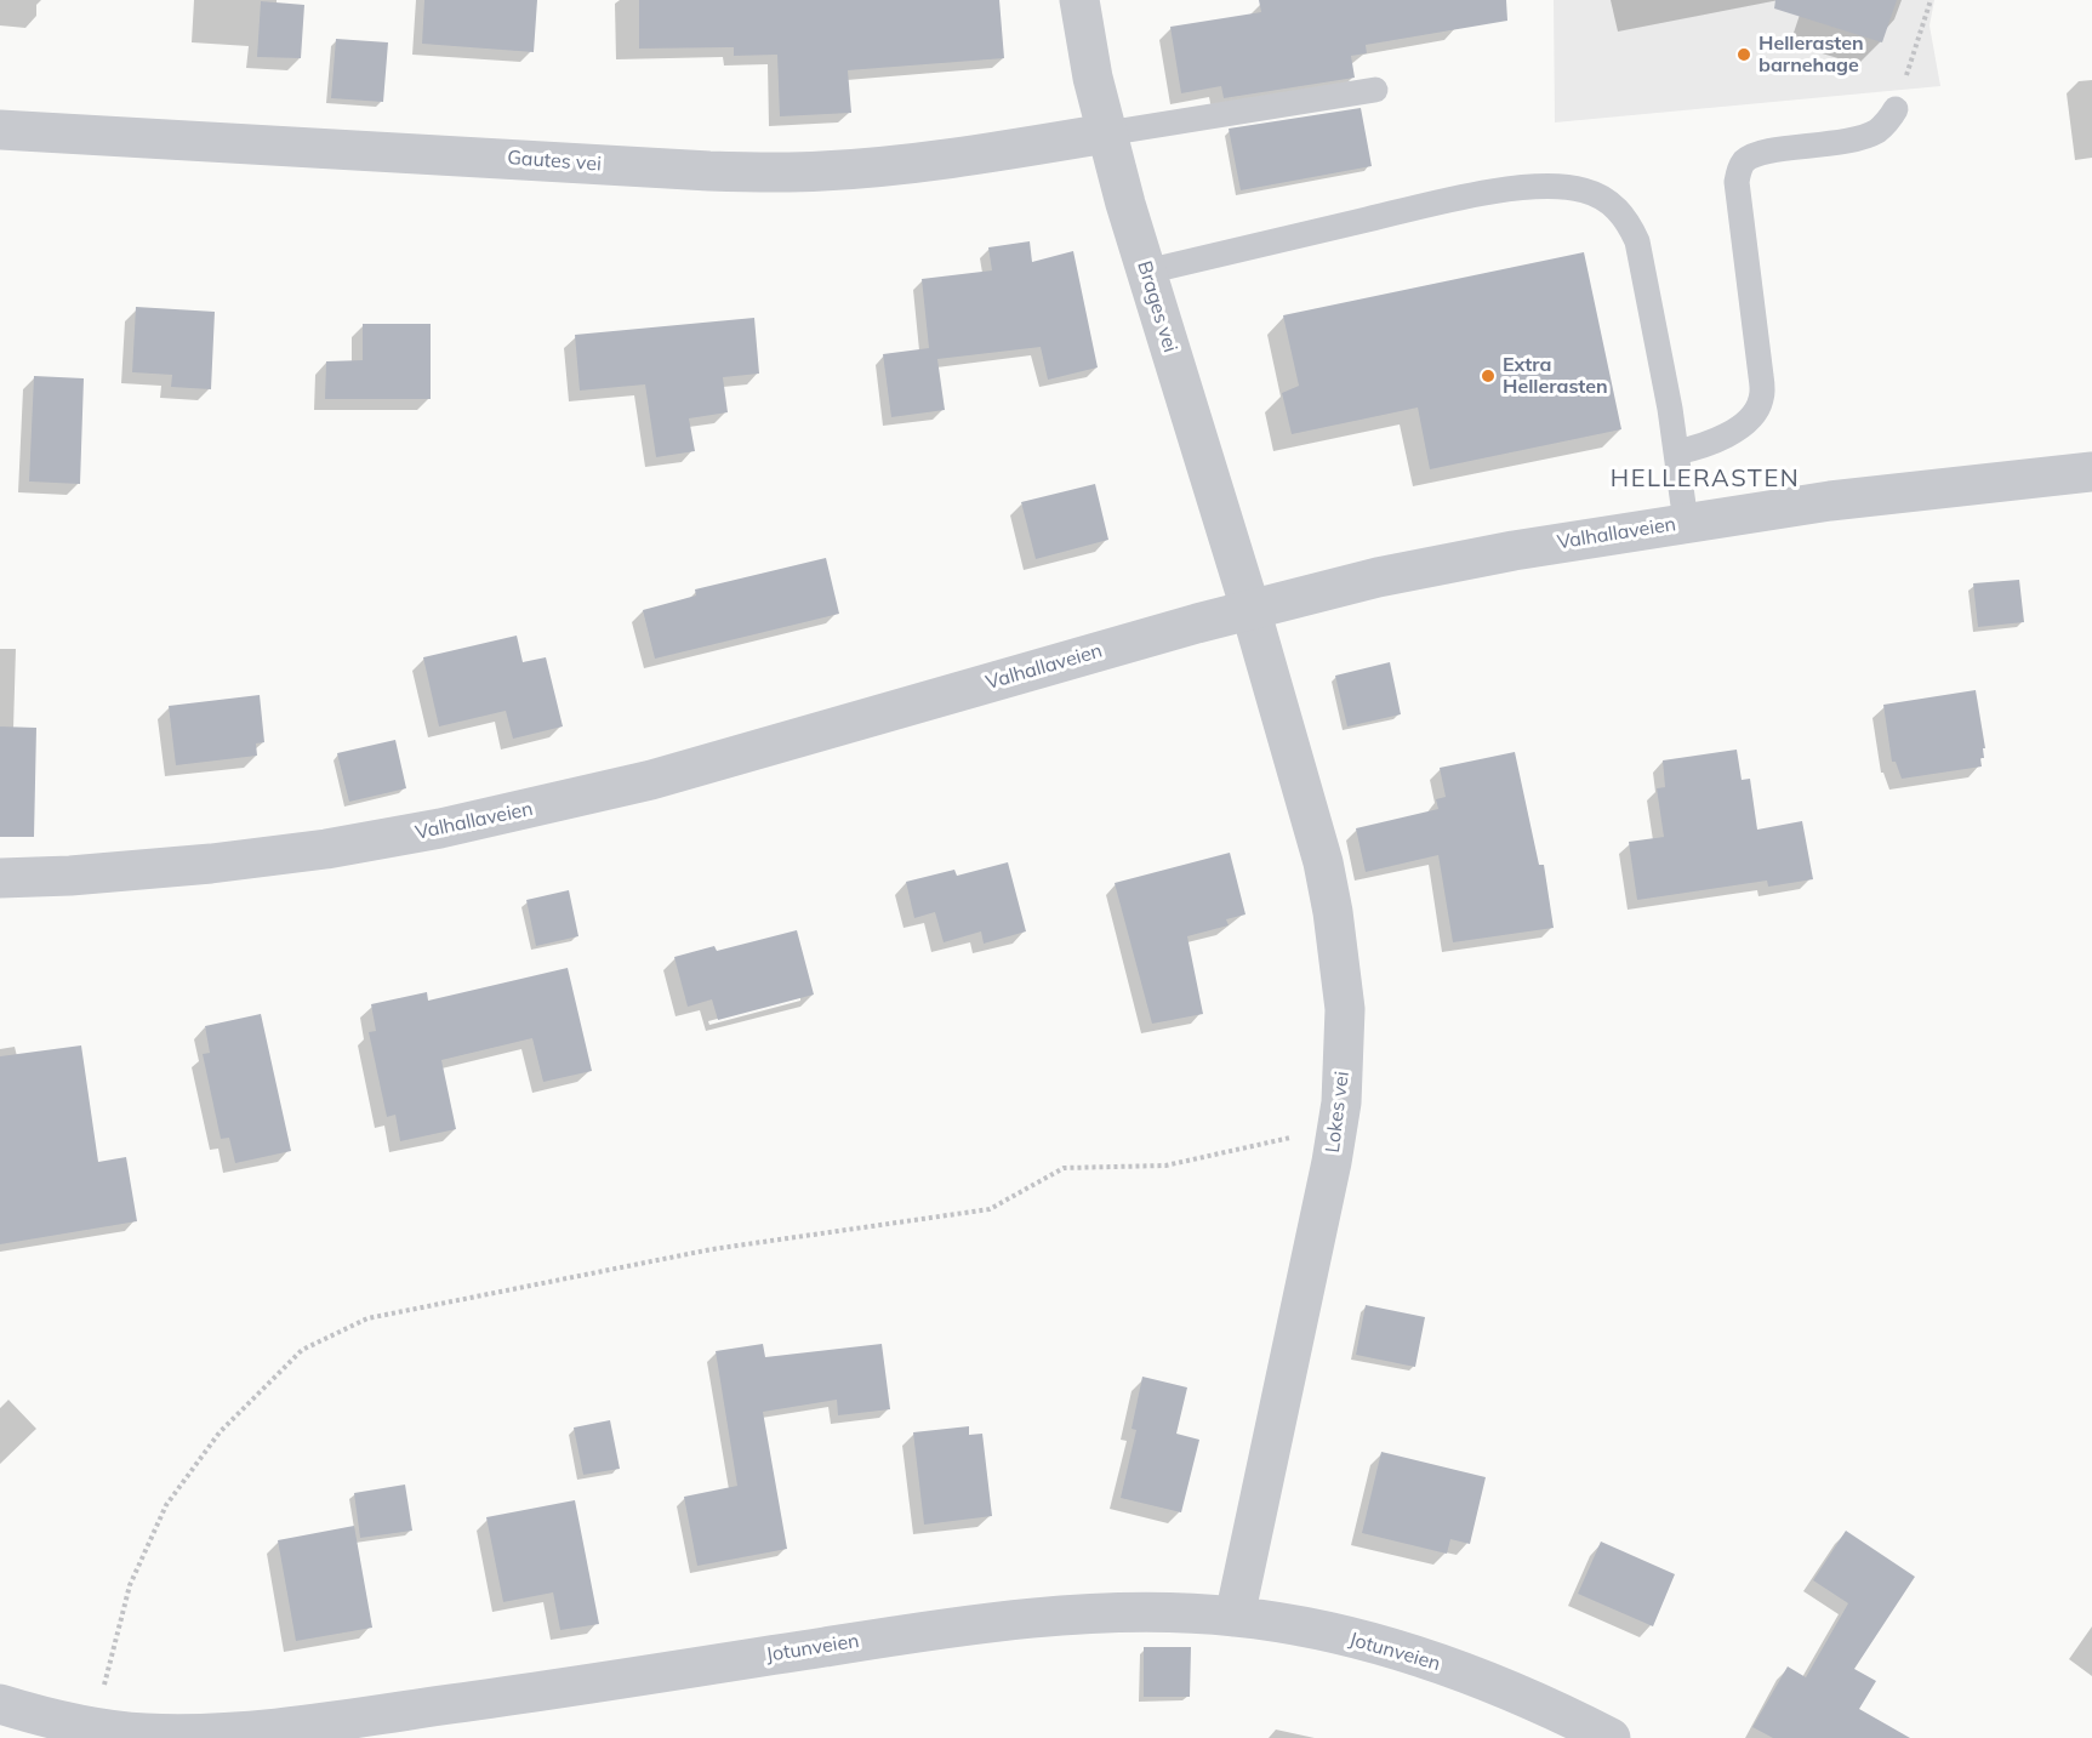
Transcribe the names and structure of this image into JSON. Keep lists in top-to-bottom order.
{
  "streets": {
    "street": [
      "Gautes vei",
      "Brages vei",
      "Valhallaveien",
      "Lokes vei",
      "Jotunveien"
    ]
  },
  "crossings": [
    ["Gautes vei", "Brages vei"],
    ["Brages vei", "Valhallaveien"],
    ["Brages vei", "Lokes vei"],
    ["Valhallaveien", "Lokes vei"],
    ["Lokes vei", "Jotunveien"]
  ],
  "districts": ["HELLERASTEN"],
  "places": ["Hellerasten barnehage", "Extra Hellerasten"]
}
